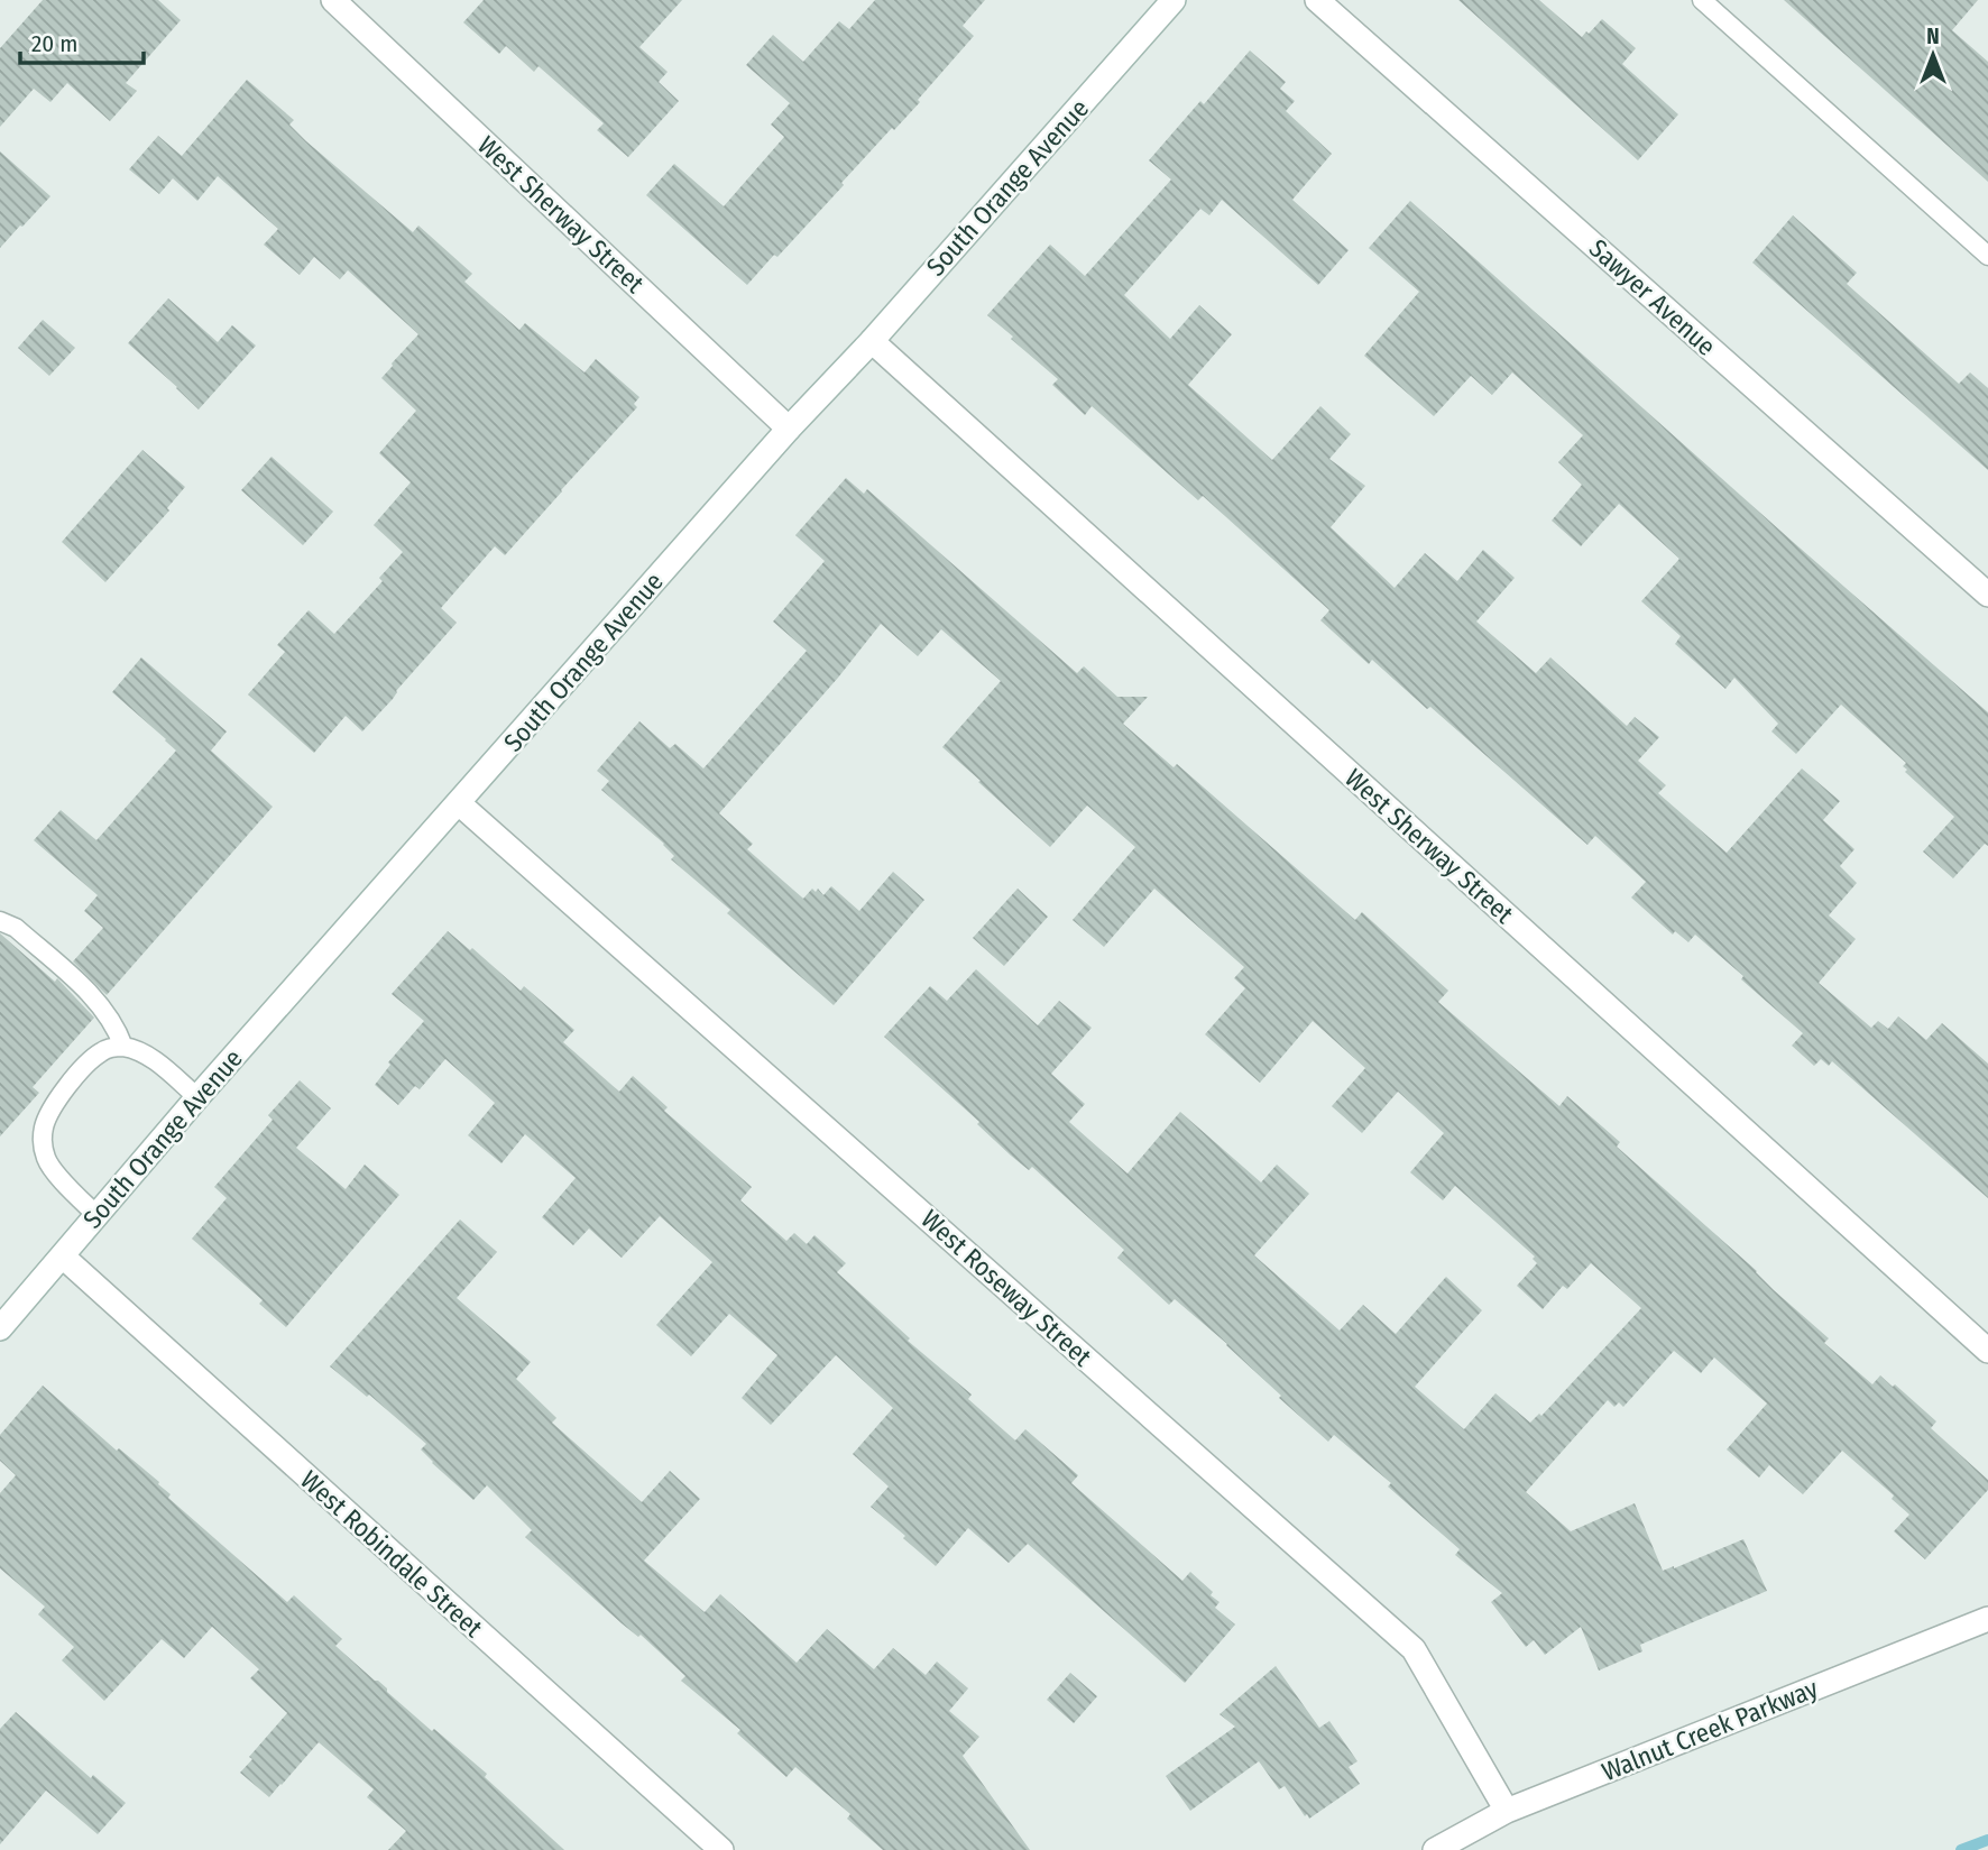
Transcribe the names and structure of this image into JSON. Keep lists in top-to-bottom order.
{
  "streets": {
    "street": [
      "South Orange Avenue",
      "West Sherway Street",
      "Sawyer Avenue",
      "West Roseway Street",
      "West Robindale Street",
      "Walnut Creek Parkway"
    ]
  },
  "crossings": [
    ["South Orange Avenue", "West Sherway Street"],
    ["South Orange Avenue", "West Roseway Street"],
    ["South Orange Avenue", "West Robindale Street"],
    ["West Roseway Street", "Walnut Creek Parkway"]
  ],
  "scale_bar": "20 m",
  "north": "top"
}
